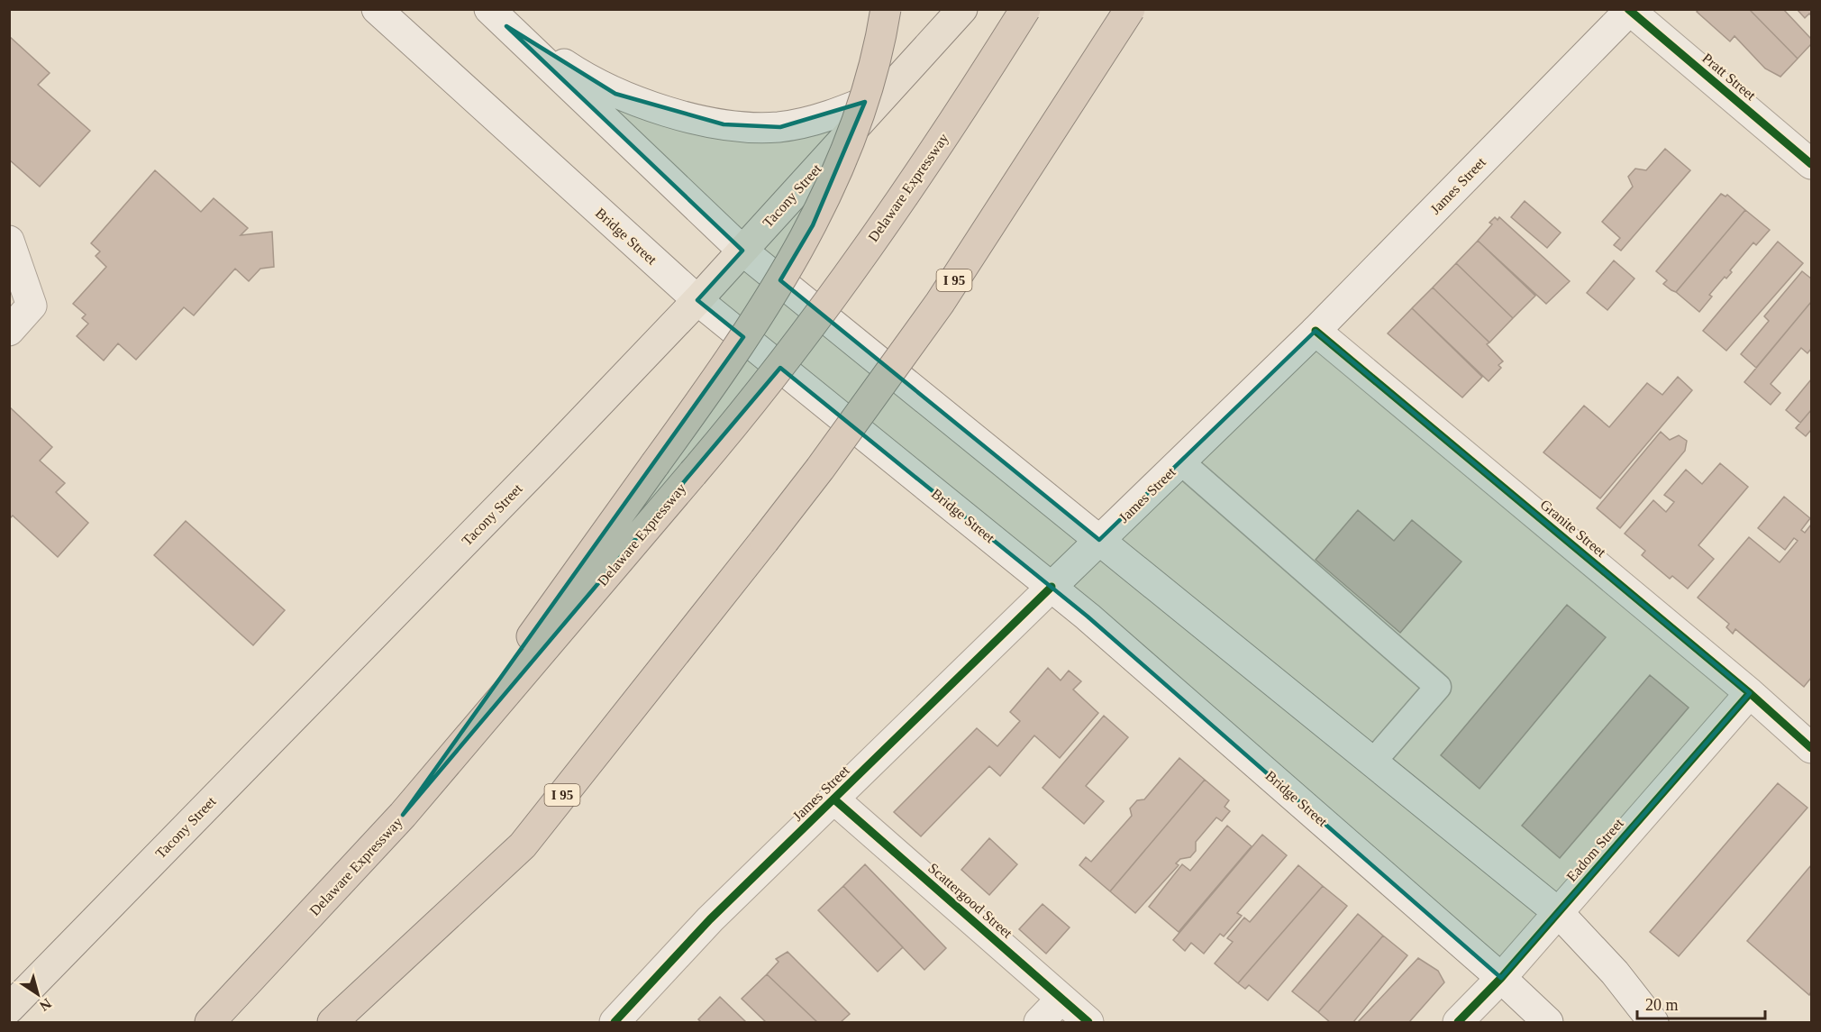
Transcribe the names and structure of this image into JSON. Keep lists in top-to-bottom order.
{
  "streets": {
    "highway": ["Delaware Expressway", "I 95"],
    "main road": [
      "Pratt Street",
      "James Street",
      "Tacony Street",
      "Bridge Street",
      "Granite Street",
      "Eadom Street",
      "Scattergood Street"
    ]
  },
  "crossings": [
    ["Pratt Street", "James Street"],
    ["James Street", "Bridge Street"],
    ["James Street", "Granite Street"],
    ["James Street", "Scattergood Street"],
    ["Tacony Street", "Bridge Street"],
    ["Bridge Street", "Eadom Street"],
    ["Granite Street", "Eadom Street"]
  ],
  "scale_bar": "20 m",
  "north": "bottom right"
}
